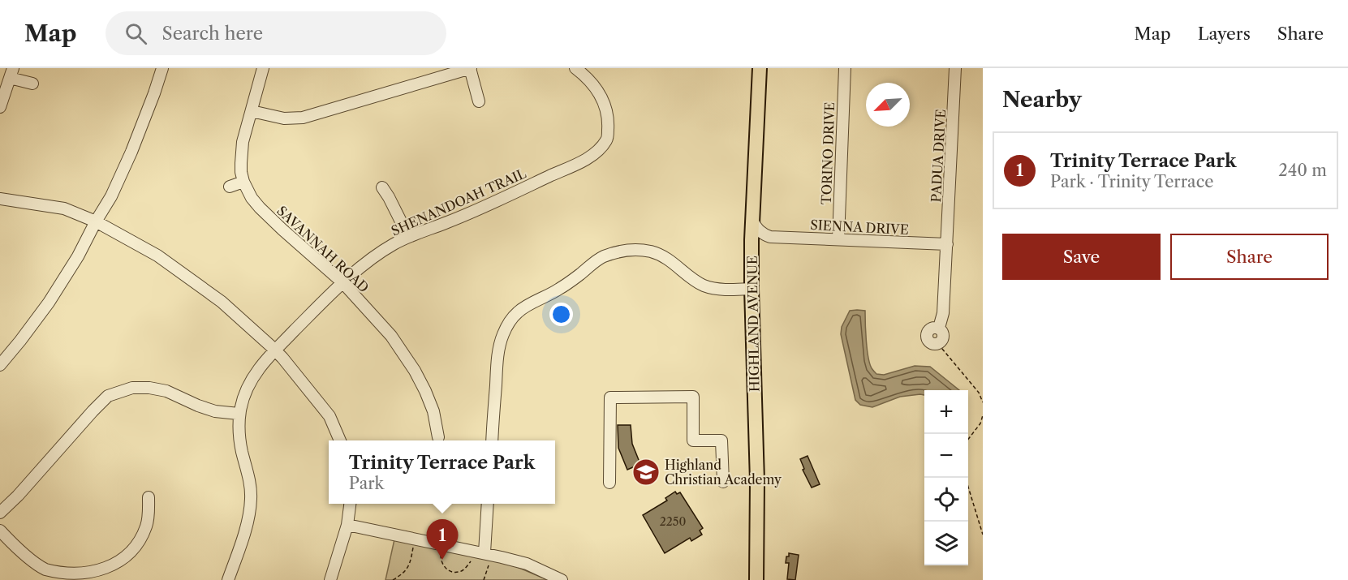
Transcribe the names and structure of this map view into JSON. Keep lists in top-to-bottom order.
{
  "streets": {
    "main road": ["HIGHLAND AVENUE"],
    "street": [
      "TORINO DRIVE",
      "PADUA DRIVE",
      "SHENANDOAH TRAIL",
      "SIENNA DRIVE",
      "SAVANNAH ROAD"
    ]
  },
  "crossings": [
    ["TORINO DRIVE", "SIENNA DRIVE"],
    ["PADUA DRIVE", "SIENNA DRIVE"],
    ["SHENANDOAH TRAIL", "SAVANNAH ROAD"]
  ],
  "places": {
    "school or university": ["Highland Christian Academy"]
  },
  "house_numbers": ["2250"],
  "north": "bottom left",
  "page": {
    "header": "Map",
    "search": "Search here",
    "nav": ["Map", "Layers", "Share"],
    "heading": "Nearby",
    "list": [
      {
        "mark": "1",
        "name": "Trinity Terrace Park",
        "note": "Park · Trinity Terrace",
        "value": "240 m"
      }
    ],
    "buttons": ["Save", "Share"],
    "map_buttons": ["+", "−"],
    "popup": ["Trinity Terrace Park", "Park"],
    "pins": "1"
  }
}
